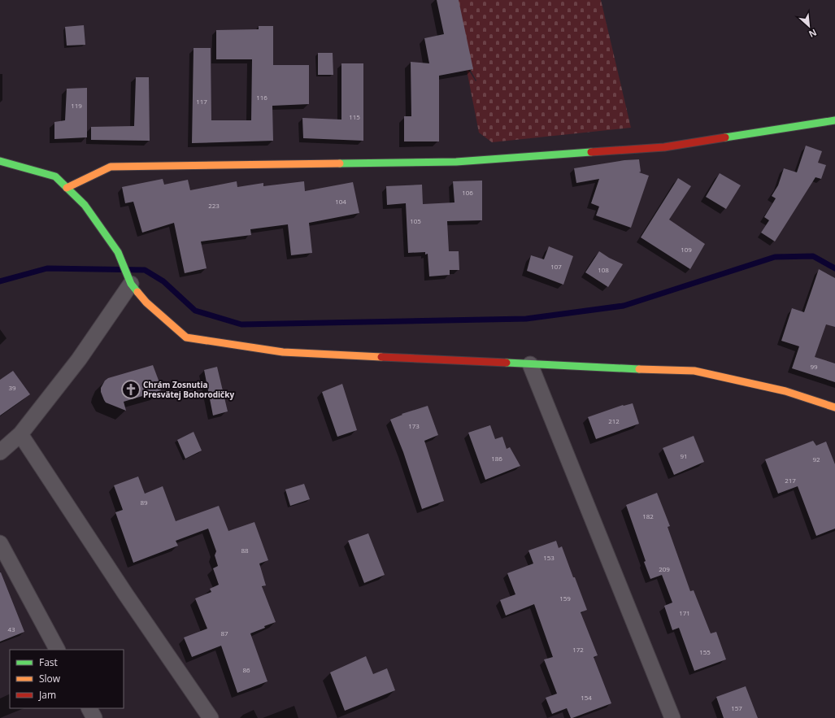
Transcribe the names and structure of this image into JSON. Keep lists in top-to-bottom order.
{
  "places": {
    "church": ["Chrám Zosnutia Presvätej Bohorodičky"]
  },
  "house_numbers": [
    "116",
    "117",
    "119",
    "115",
    "106",
    "104",
    "223",
    "105",
    "109",
    "107",
    "108",
    "99",
    "39",
    "212",
    "173",
    "91",
    "186",
    "92",
    "217",
    "89",
    "182",
    "88",
    "153",
    "209",
    "159",
    "171",
    "43",
    "87",
    "172",
    "155",
    "86",
    "154",
    "157"
  ],
  "legend": ["Fast", "Slow", "Jam"],
  "north": "bottom right"
}
